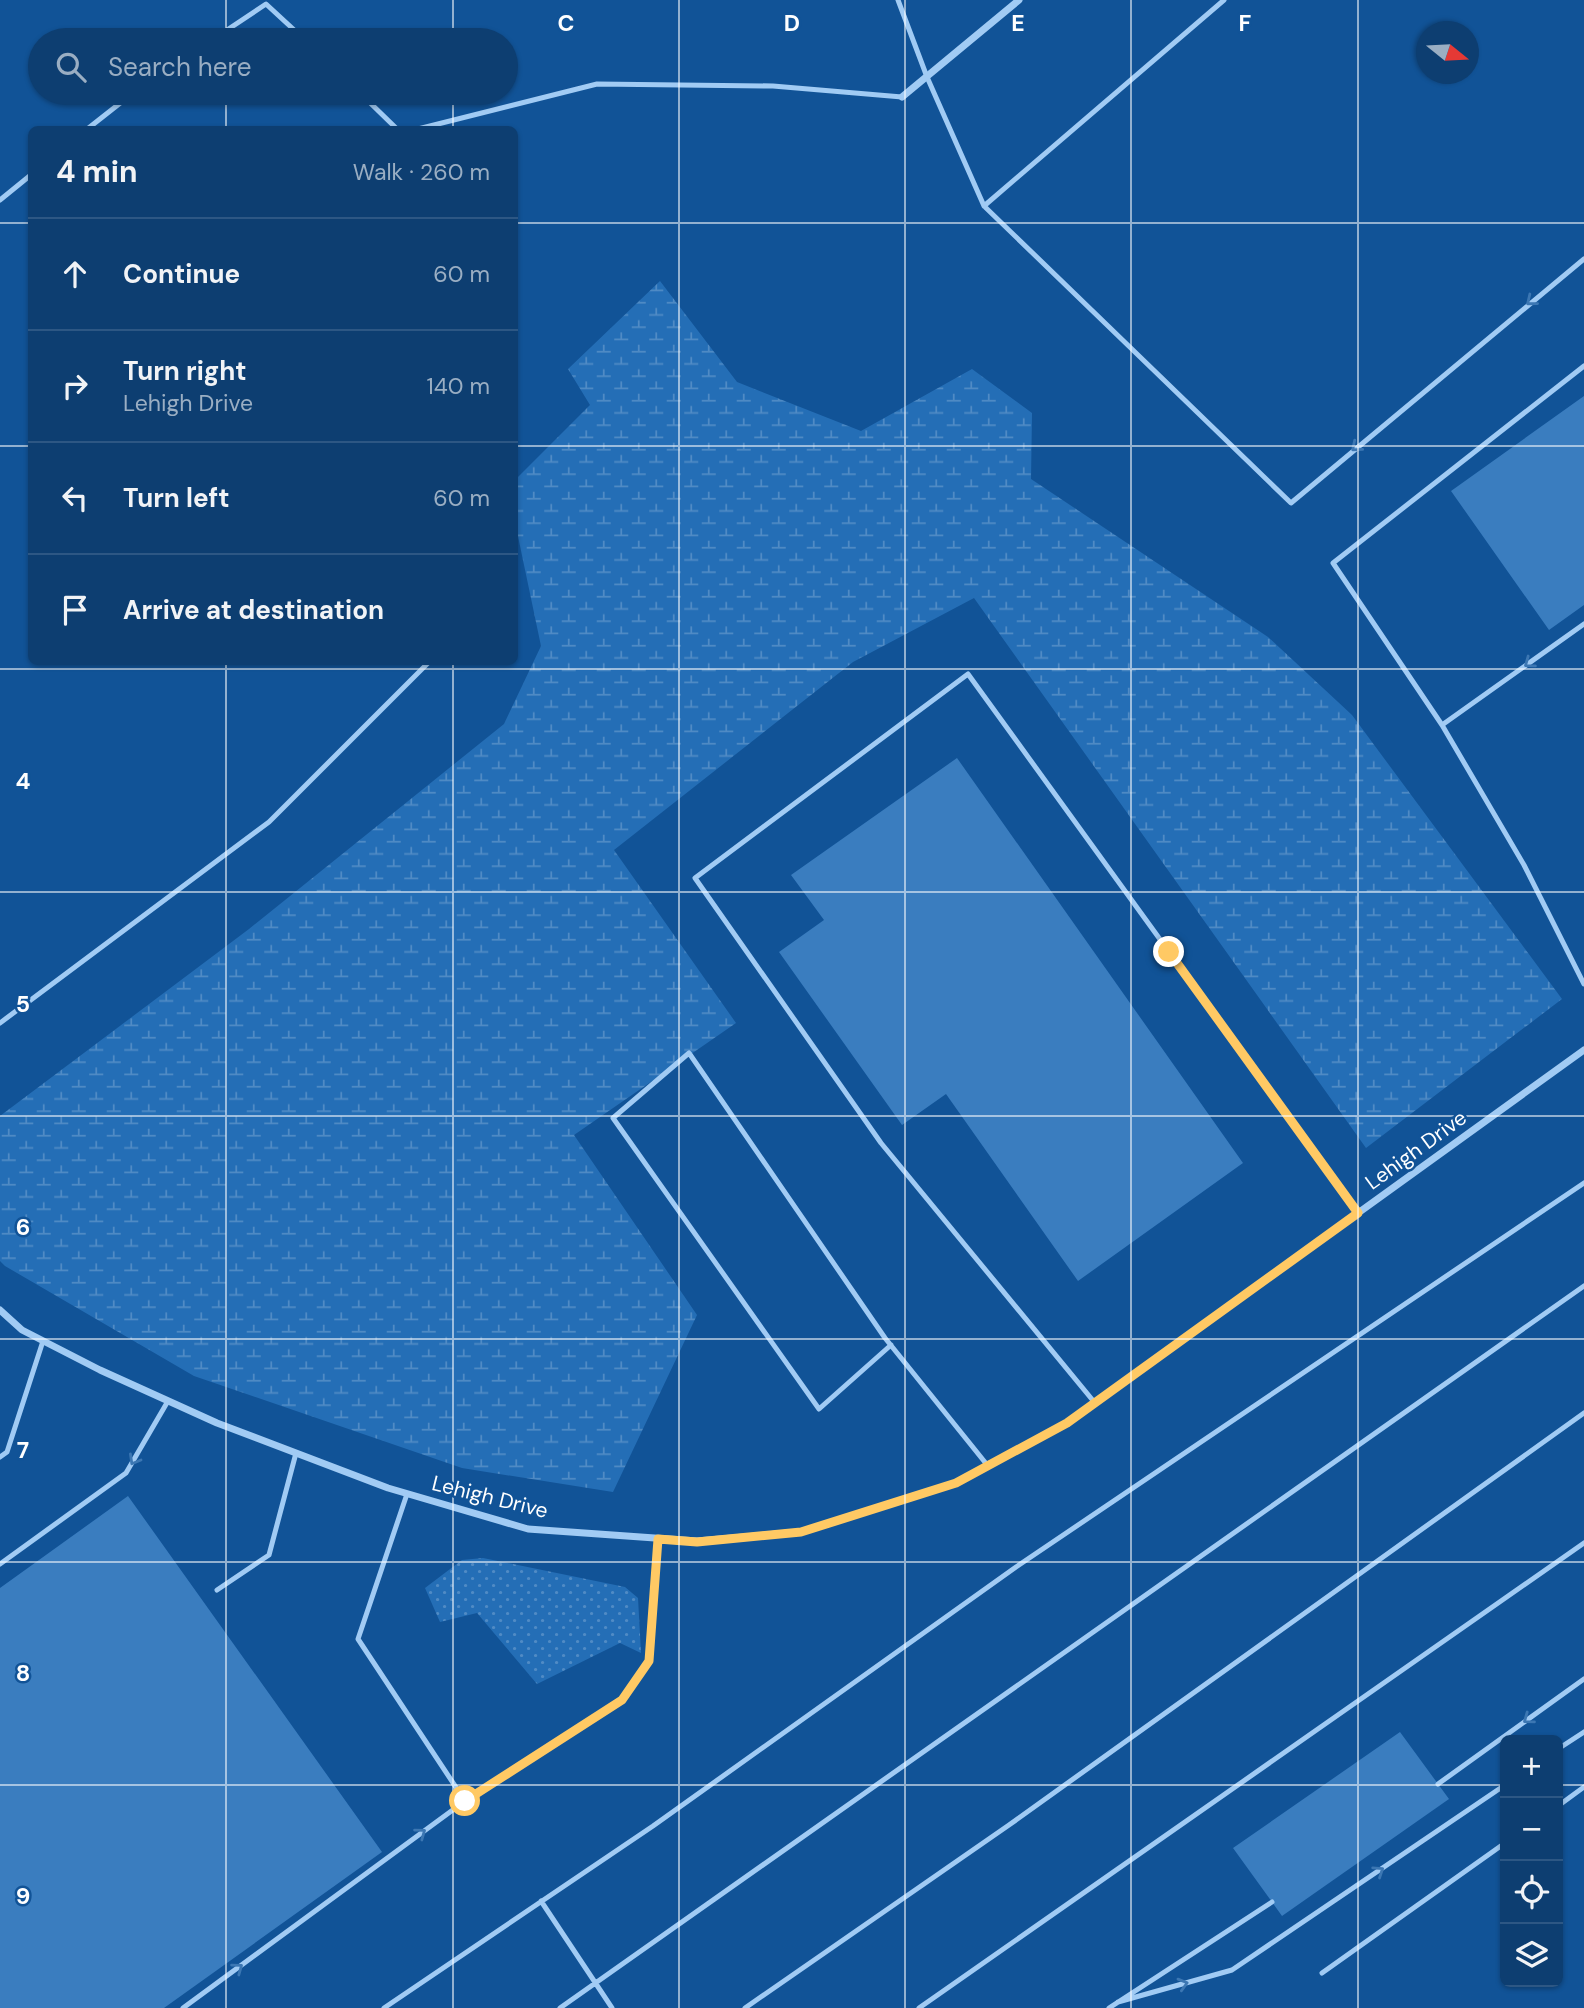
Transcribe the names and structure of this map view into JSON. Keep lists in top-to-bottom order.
{
  "streets": {
    "street": ["Lehigh Drive"]
  },
  "north": "right",
  "page": {
    "search": "Search here",
    "heading": ["4 min", "Walk · 260 m"],
    "list": [
      ["Continue", "60 m"],
      ["Turn right", "Lehigh Drive", "140 m"],
      ["Turn left", "60 m"],
      "Arrive at destination"
    ],
    "map_buttons": ["+", "−"]
  },
  "grid": {
    "columns": [
      "C",
      "D",
      "E",
      "F"
    ],
    "rows": [
      "4",
      "5",
      "6",
      "7",
      "8",
      "9"
    ]
  }
}
